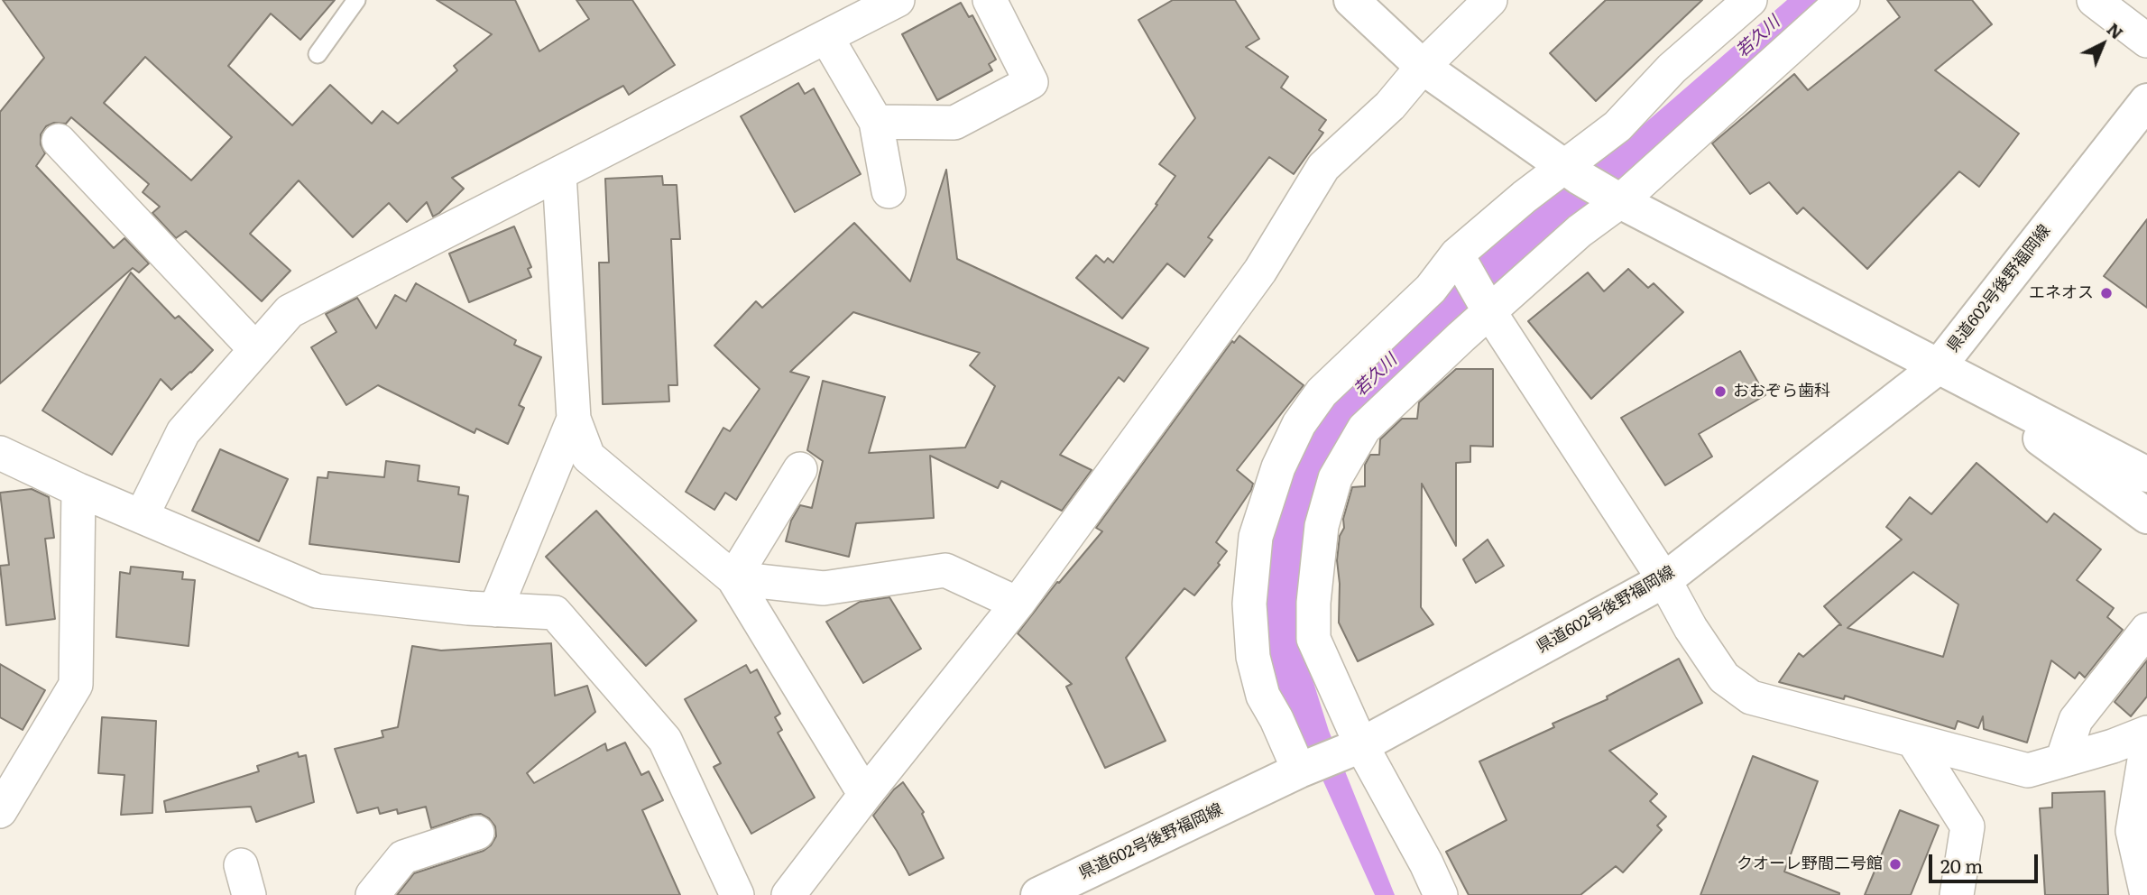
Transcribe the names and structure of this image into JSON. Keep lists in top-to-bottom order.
{
  "streets": {
    "main road": ["県道602号後野福岡線"]
  },
  "water": ["若久川"],
  "places": ["エネオス", "おおぞら歯科", "クオーレ野間二号館"],
  "scale_bar": "20 m",
  "north": "top right"
}
